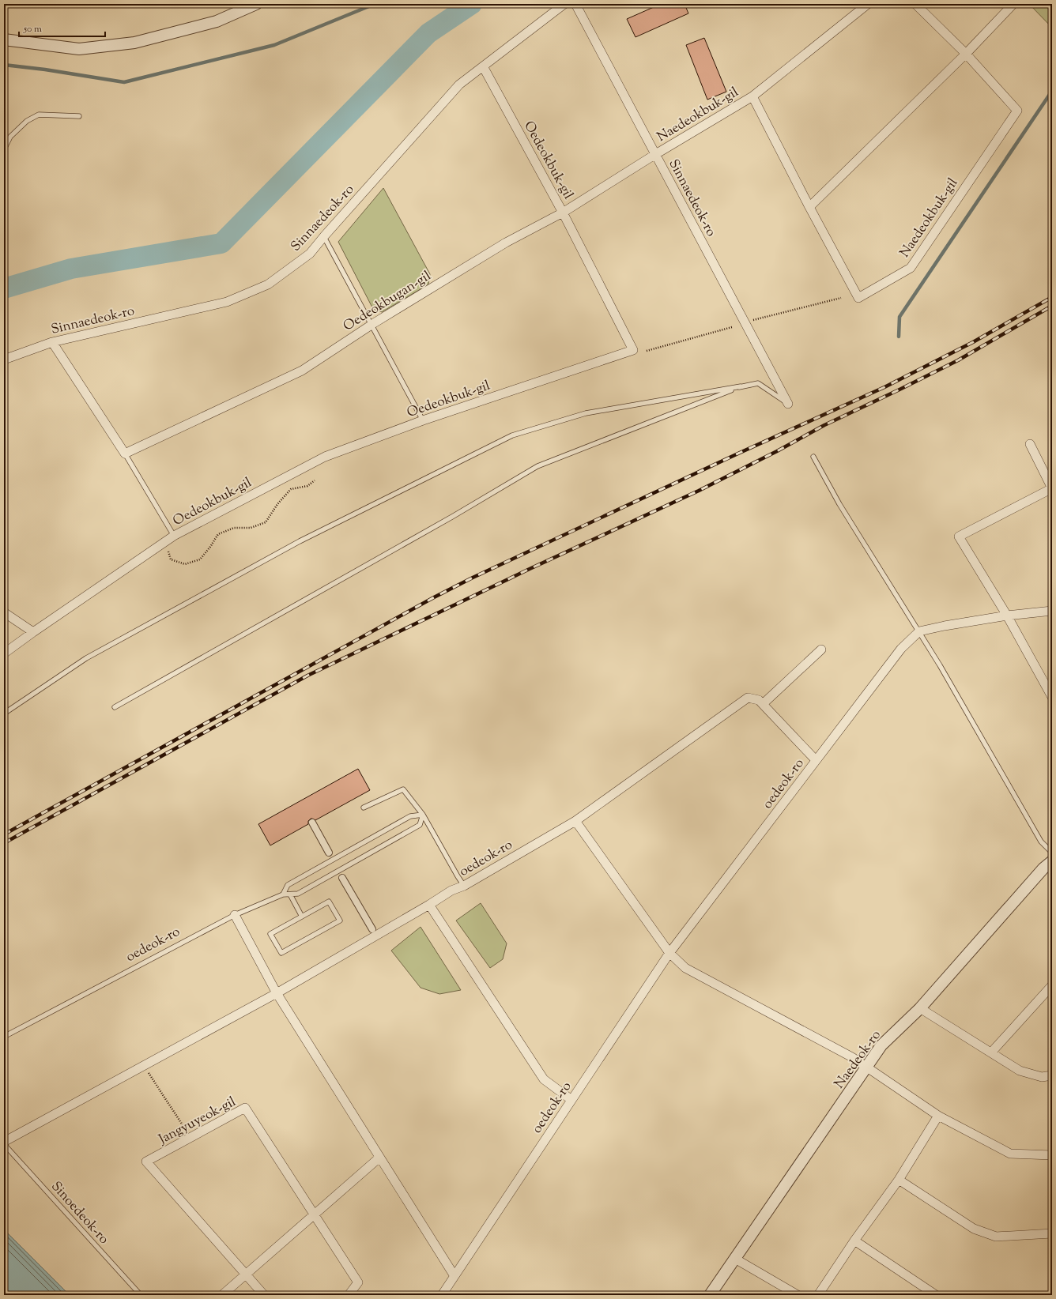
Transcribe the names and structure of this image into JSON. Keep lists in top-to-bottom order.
{
  "streets": {
    "street": [
      "Naedeokbuk-gil",
      "Oedeokbuk-gil",
      "Sinnaedeok-ro",
      "Oedeokbugan-gil",
      "oedeok-ro",
      "Naedeok-ro",
      "Jangyuyeok-gil"
    ],
    "lane": ["Sinoedeok-ro"]
  },
  "crossings": [
    ["Naedeokbuk-gil", "Sinnaedeok-ro"],
    ["Naedeokbuk-gil", "Oedeokbugan-gil"],
    ["Oedeokbuk-gil", "Sinnaedeok-ro"],
    ["Oedeokbuk-gil", "Oedeokbugan-gil"],
    ["Sinnaedeok-ro", "Oedeokbugan-gil"],
    ["oedeok-ro", "Sinoedeok-ro"]
  ],
  "scale_bar": "50 m"
}
